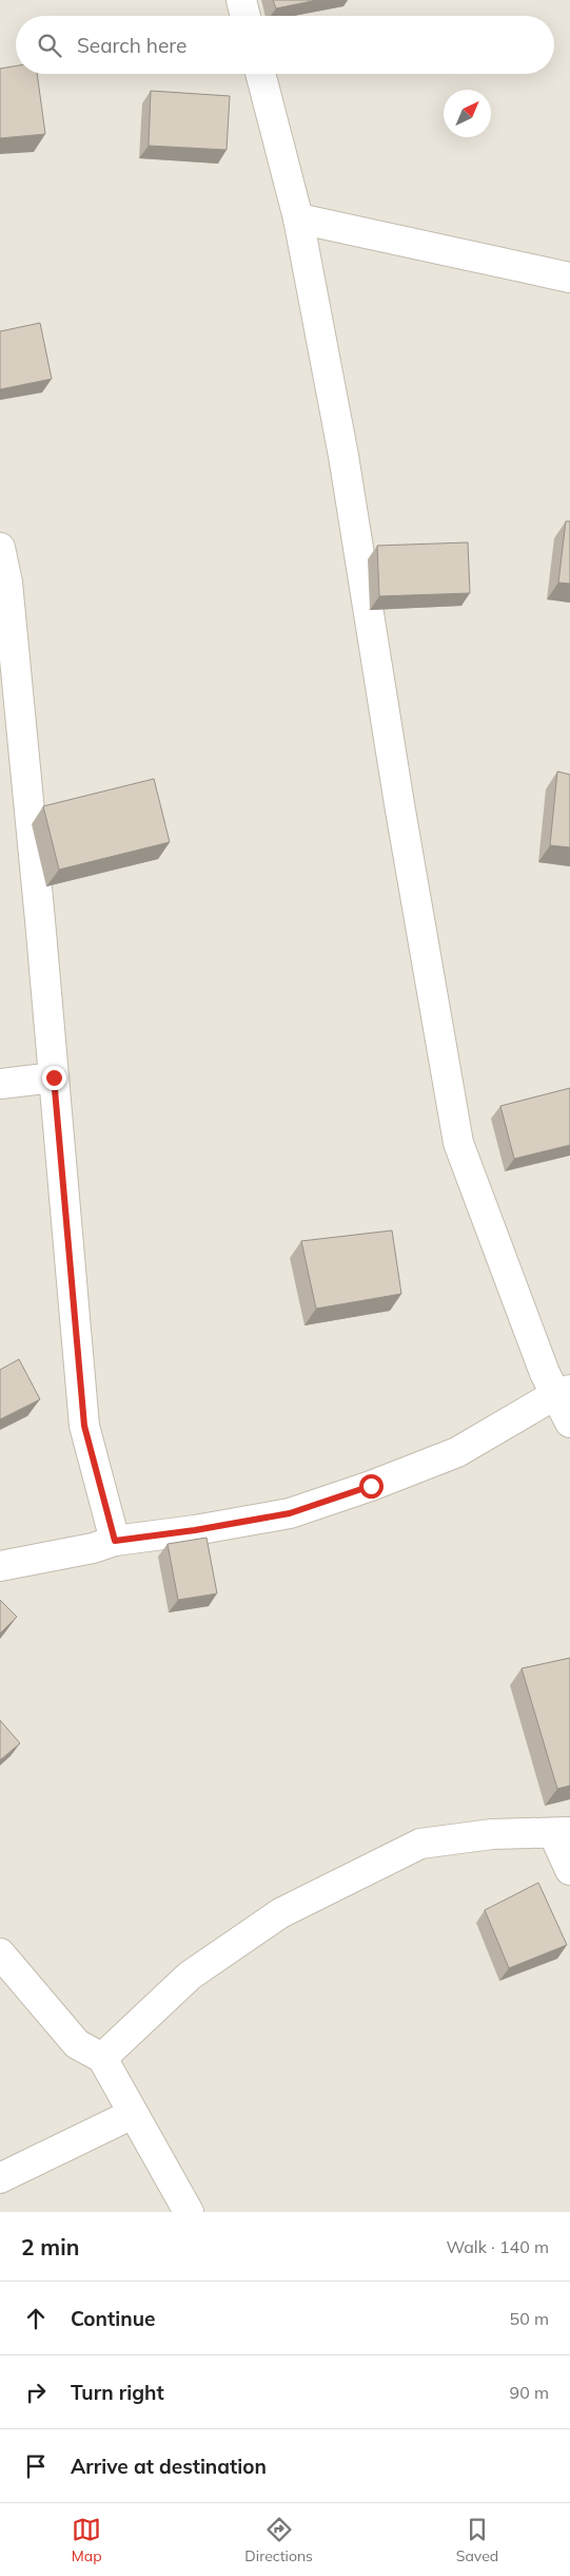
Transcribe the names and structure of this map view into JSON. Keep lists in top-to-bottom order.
{
  "north": "top right",
  "page": {
    "search": "Search here",
    "heading": ["2 min", "Walk · 140 m"],
    "list": [
      ["Continue", "50 m"],
      ["Turn right", "90 m"],
      "Arrive at destination"
    ],
    "nav": ["Map", "Directions", "Saved"]
  }
}
